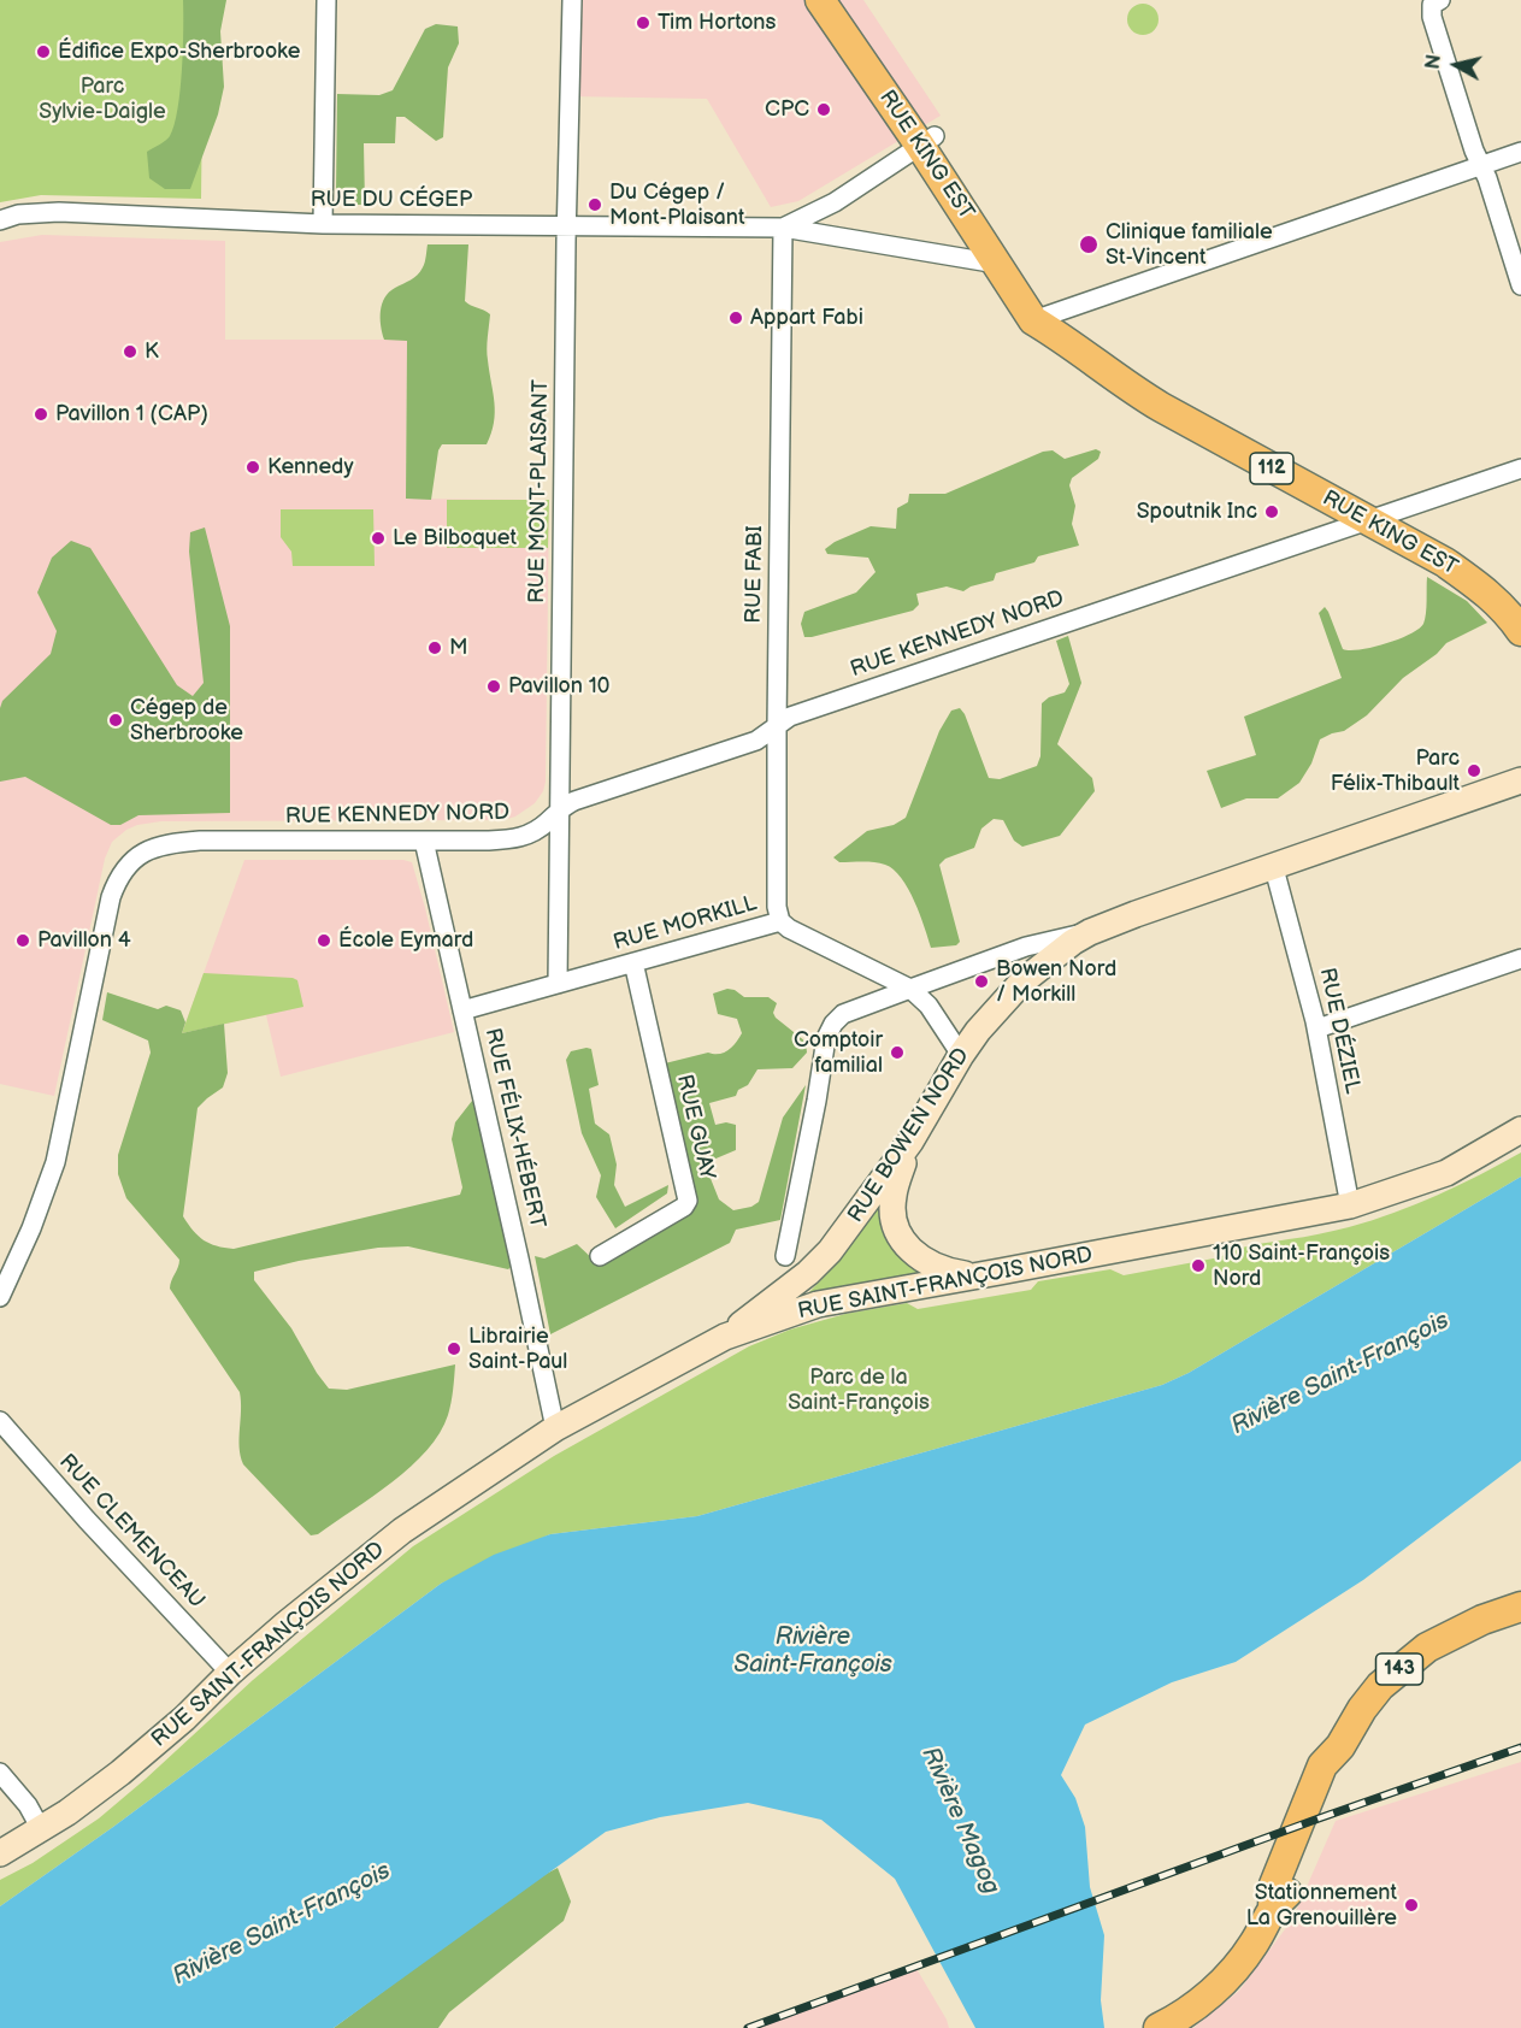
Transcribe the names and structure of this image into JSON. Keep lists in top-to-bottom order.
{
  "streets": {
    "main road": ["RUE KING EST", "112", "143"],
    "street": [
      "RUE DU CÉGEP",
      "RUE MONT-PLAISANT",
      "RUE FABI",
      "RUE KENNEDY NORD",
      "RUE MORKILL",
      "RUE DÉZIEL",
      "RUE GUAY",
      "RUE FÉLIX-HÉBERT",
      "RUE BOWEN NORD",
      "RUE SAINT-FRANÇOIS NORD",
      "RUE CLEMENCEAU"
    ]
  },
  "crossings": [
    ["RUE KING EST", "RUE DU CÉGEP"],
    ["RUE KING EST", "RUE KENNEDY NORD"],
    ["RUE DU CÉGEP", "RUE MONT-PLAISANT"],
    ["RUE DU CÉGEP", "RUE FABI"],
    ["RUE MONT-PLAISANT", "RUE KENNEDY NORD"],
    ["RUE MONT-PLAISANT", "RUE MORKILL"],
    ["RUE FABI", "RUE KENNEDY NORD"],
    ["RUE FABI", "RUE MORKILL"],
    ["RUE KENNEDY NORD", "RUE FÉLIX-HÉBERT"],
    ["RUE MORKILL", "RUE GUAY"],
    ["RUE MORKILL", "RUE FÉLIX-HÉBERT"],
    ["RUE MORKILL", "RUE BOWEN NORD"],
    ["RUE DÉZIEL", "RUE BOWEN NORD"],
    ["RUE DÉZIEL", "RUE SAINT-FRANÇOIS NORD"],
    ["RUE FÉLIX-HÉBERT", "RUE SAINT-FRANÇOIS NORD"],
    ["RUE BOWEN NORD", "RUE SAINT-FRANÇOIS NORD"],
    ["RUE SAINT-FRANÇOIS NORD", "RUE CLEMENCEAU"]
  ],
  "water": ["Rivière Saint-François", "Rivière Magog"],
  "parks": ["Parc Sylvie-Daigle", "Parc de la Saint-François"],
  "places": [
    "Tim Hortons",
    "Édifice Expo-Sherbrooke",
    "CPC",
    "Du Cégep / Mont-Plaisant",
    "Clinique familiale St-Vincent",
    "Appart Fabi",
    "K",
    "Pavillon 1 (CAP)",
    "Kennedy",
    "Spoutnik Inc",
    "Le Bilboquet",
    "M",
    "Pavillon 10",
    "Cégep de Sherbrooke",
    "Parc Félix-Thibault",
    "Pavillon 4",
    "École Eymard",
    "Bowen Nord / Morkill",
    "Comptoir familial",
    "110 Saint-François Nord",
    "Librairie Saint-Paul",
    "Stationnement La Grenouillère"
  ],
  "north": "left"
}
